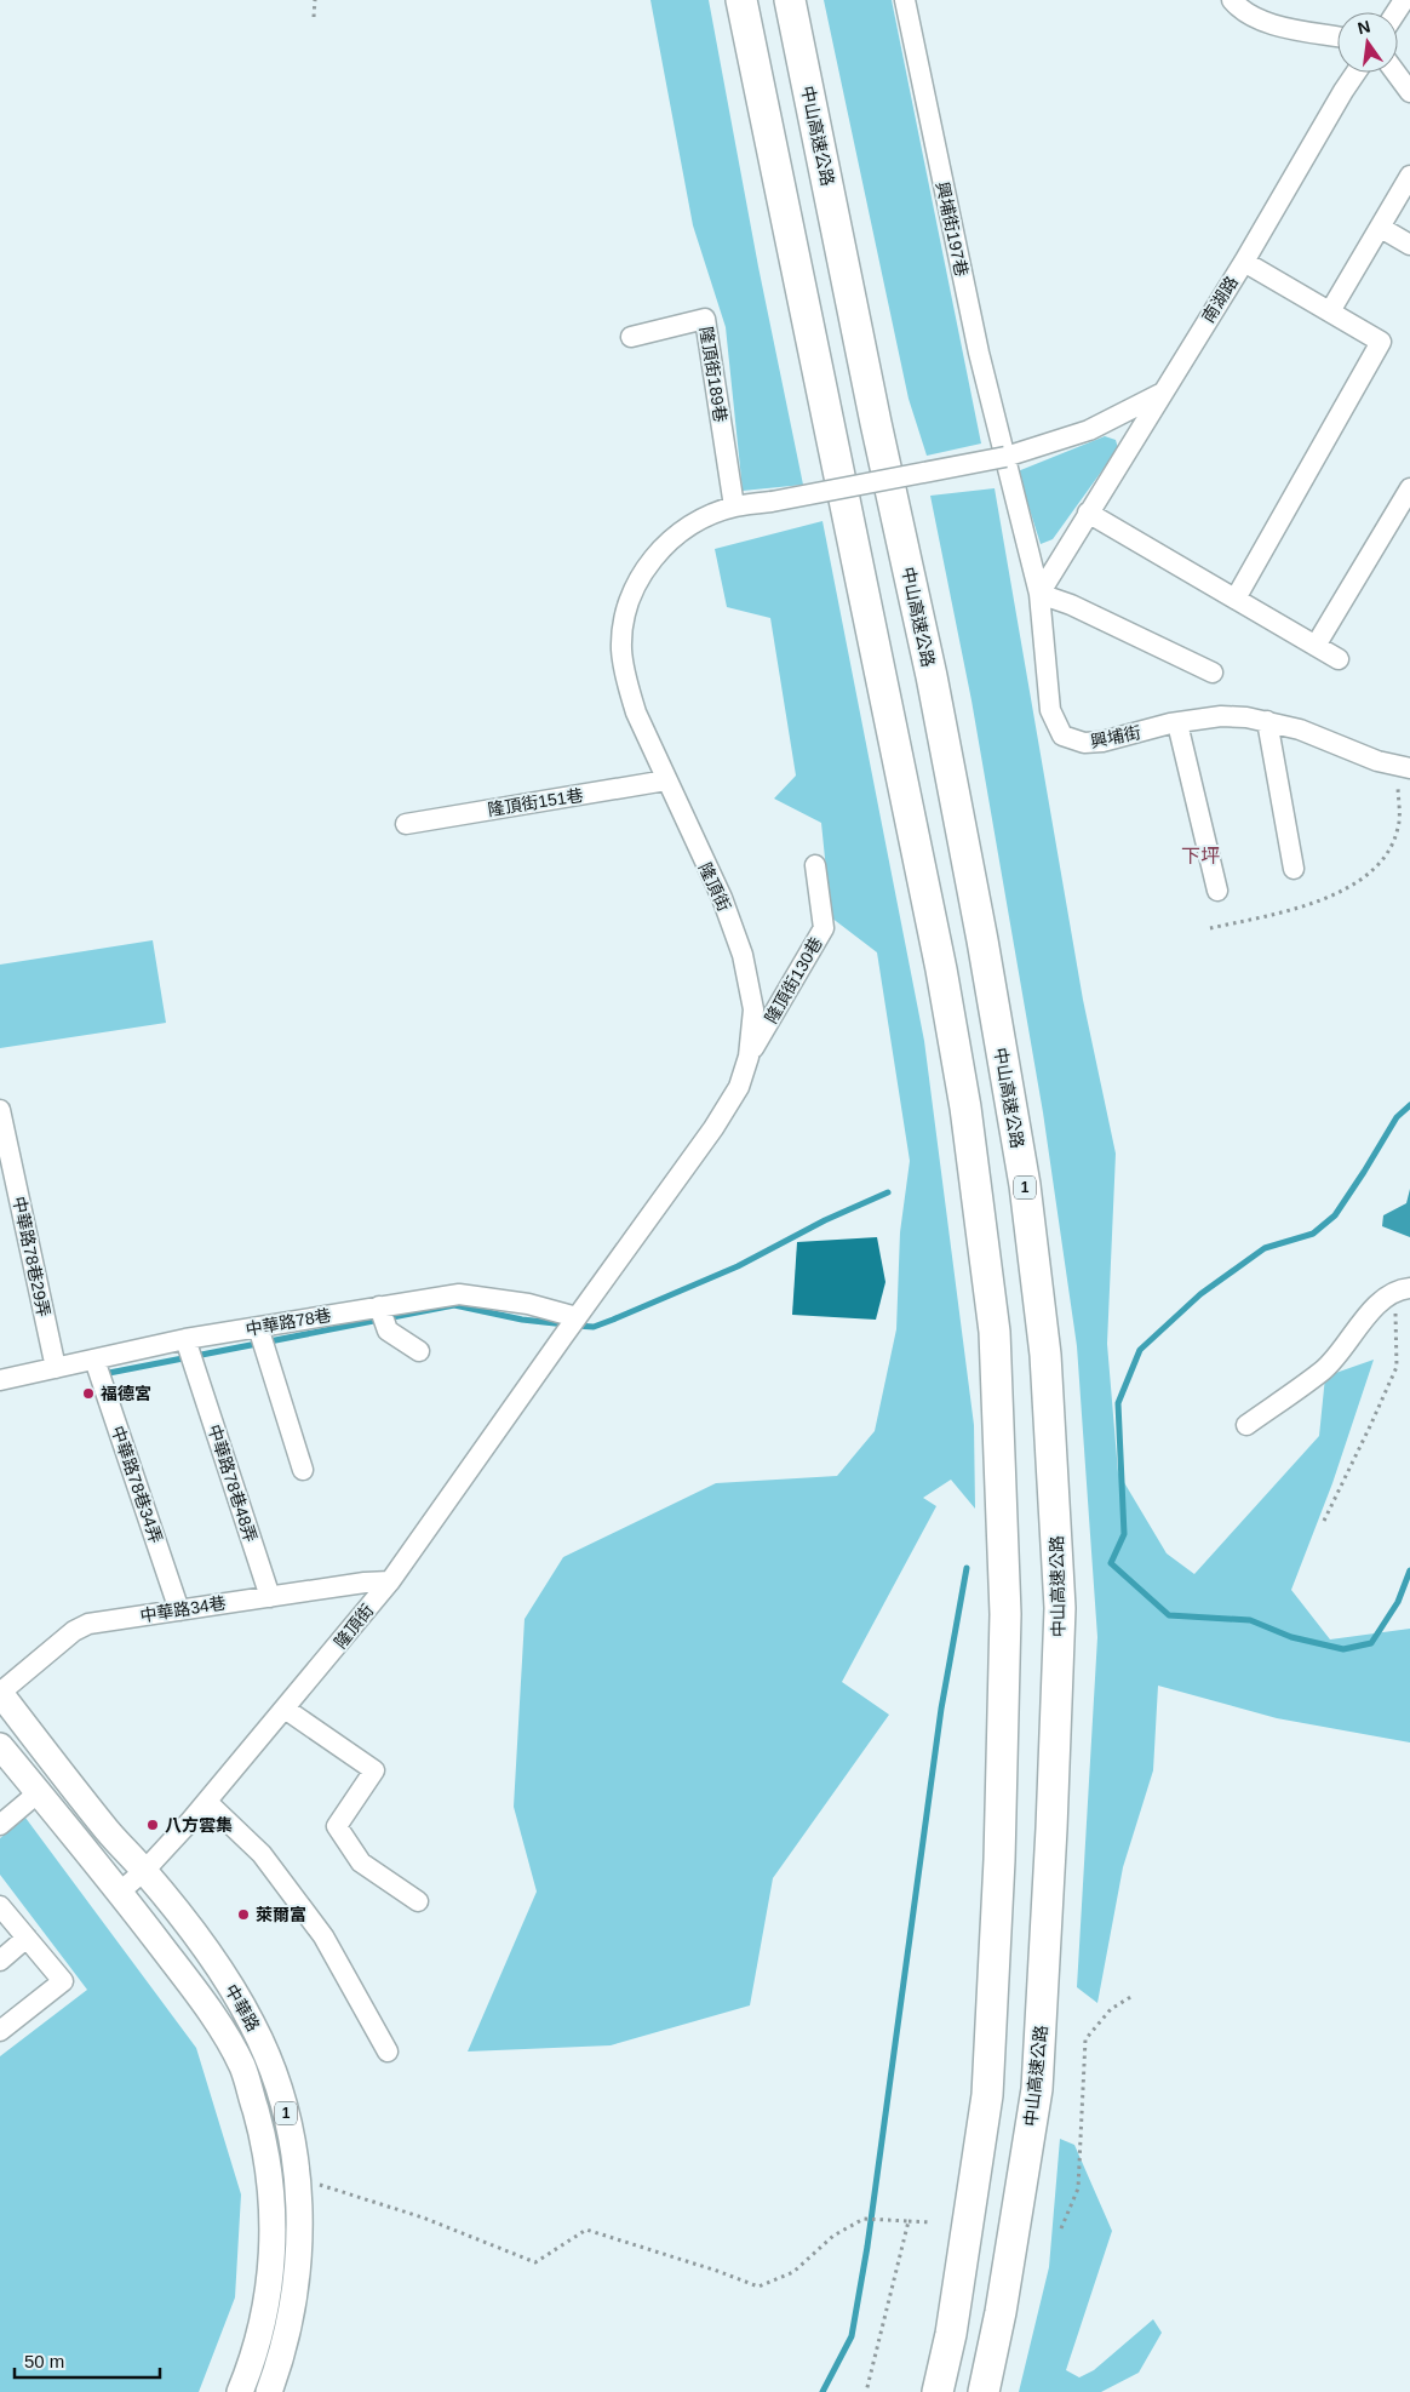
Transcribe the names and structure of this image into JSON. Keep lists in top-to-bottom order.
{
  "streets": {
    "highway": ["中山高速公路", "1"],
    "main road": ["中華路"],
    "street": [
      "興埔街197巷",
      "南湖路",
      "隆頂街189巷",
      "興埔街",
      "隆頂街151巷",
      "隆頂街",
      "隆頂街130巷",
      "中華路78巷29弄",
      "中華路78巷",
      "中華路78巷48弄",
      "中華路78巷34弄",
      "中華路34巷"
    ]
  },
  "crossings": [
    ["興埔街197巷", "興埔街"],
    ["興埔街197巷", "隆頂街"],
    ["南湖路", "興埔街"],
    ["隆頂街189巷", "隆頂街"],
    ["興埔街", "隆頂街"],
    ["隆頂街151巷", "隆頂街"],
    ["隆頂街", "隆頂街130巷"],
    ["隆頂街", "中華路78巷"],
    ["隆頂街", "中華路34巷"],
    ["隆頂街", "中華路"],
    ["中華路78巷29弄", "中華路78巷"],
    ["中華路78巷", "中華路78巷48弄"],
    ["中華路78巷", "中華路78巷34弄"],
    ["中華路78巷48弄", "中華路34巷"],
    ["中華路78巷34弄", "中華路34巷"],
    ["中華路34巷", "中華路"]
  ],
  "districts": ["下坪"],
  "places": ["福德宮", "八方雲集", "萊爾富"],
  "scale_bar": "50 m",
  "north": "top"
}
